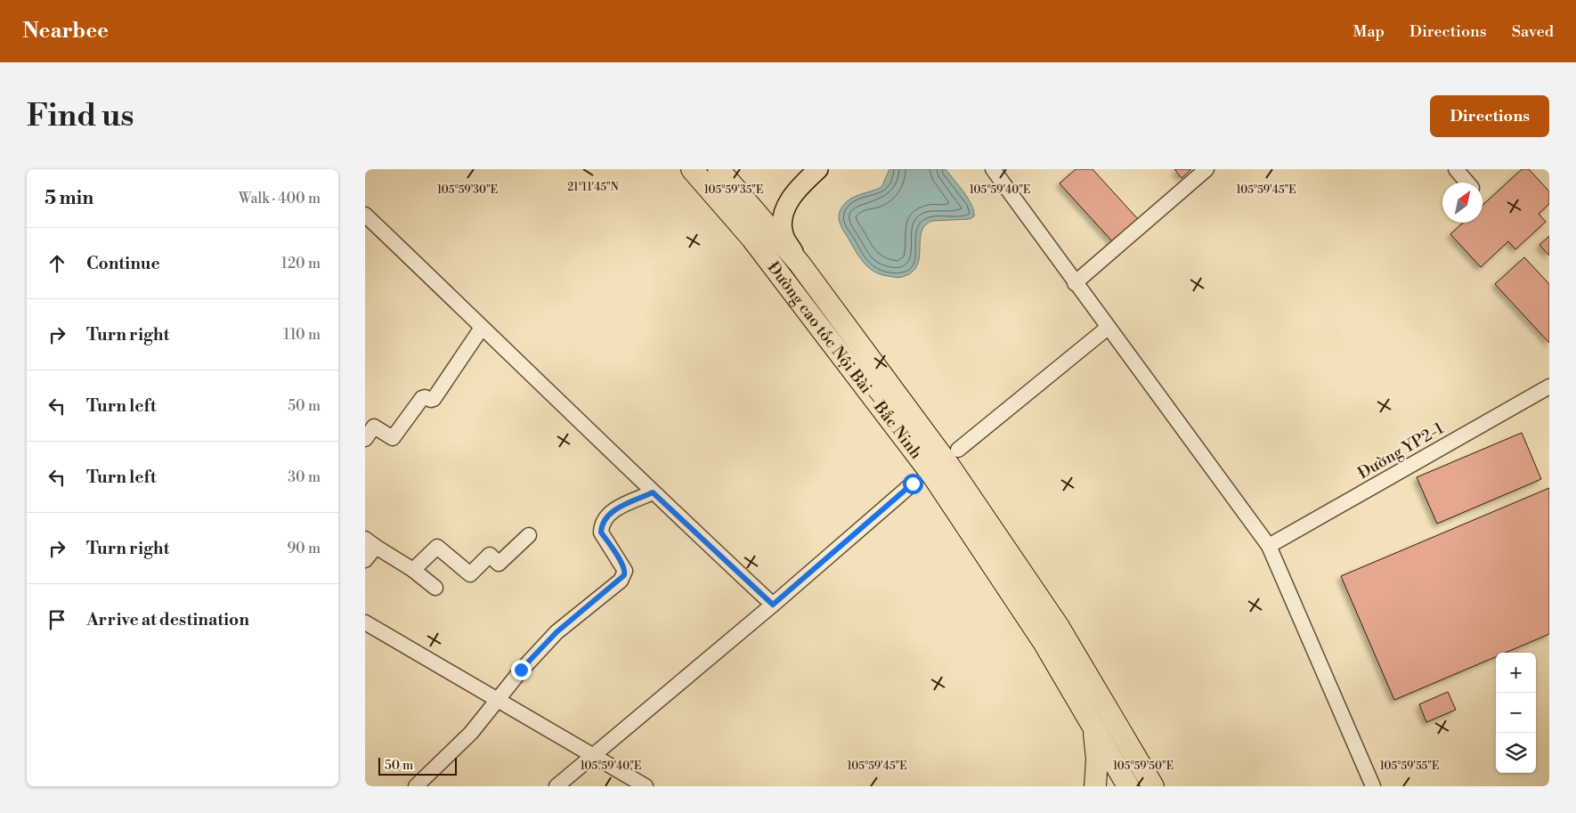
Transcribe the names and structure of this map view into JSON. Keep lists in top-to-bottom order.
{
  "streets": {
    "highway": ["Đường cao tốc Nội Bài – Bắc Ninh"],
    "street": ["Đường YP2-1"]
  },
  "scale_bar": "50 m",
  "north": "top right",
  "page": {
    "header": "Nearbee",
    "nav": ["Map", "Directions", "Saved"],
    "buttons": "Directions",
    "title": "Find us",
    "heading": ["5 min", "Walk · 400 m"],
    "list": [
      ["Continue", "120 m"],
      ["Turn right", "110 m"],
      ["Turn left", "50 m"],
      ["Turn left", "30 m"],
      ["Turn right", "90 m"],
      "Arrive at destination"
    ],
    "map_buttons": ["+", "−"],
    "scale": "50 m"
  },
  "coordinates": [
    "21°11'45\"N",
    "105°59'40\"E",
    "105°59'45\"E",
    "105°59'30\"E",
    "105°59'35\"E",
    "105°59'50\"E",
    "105°59'55\"E"
  ]
}
